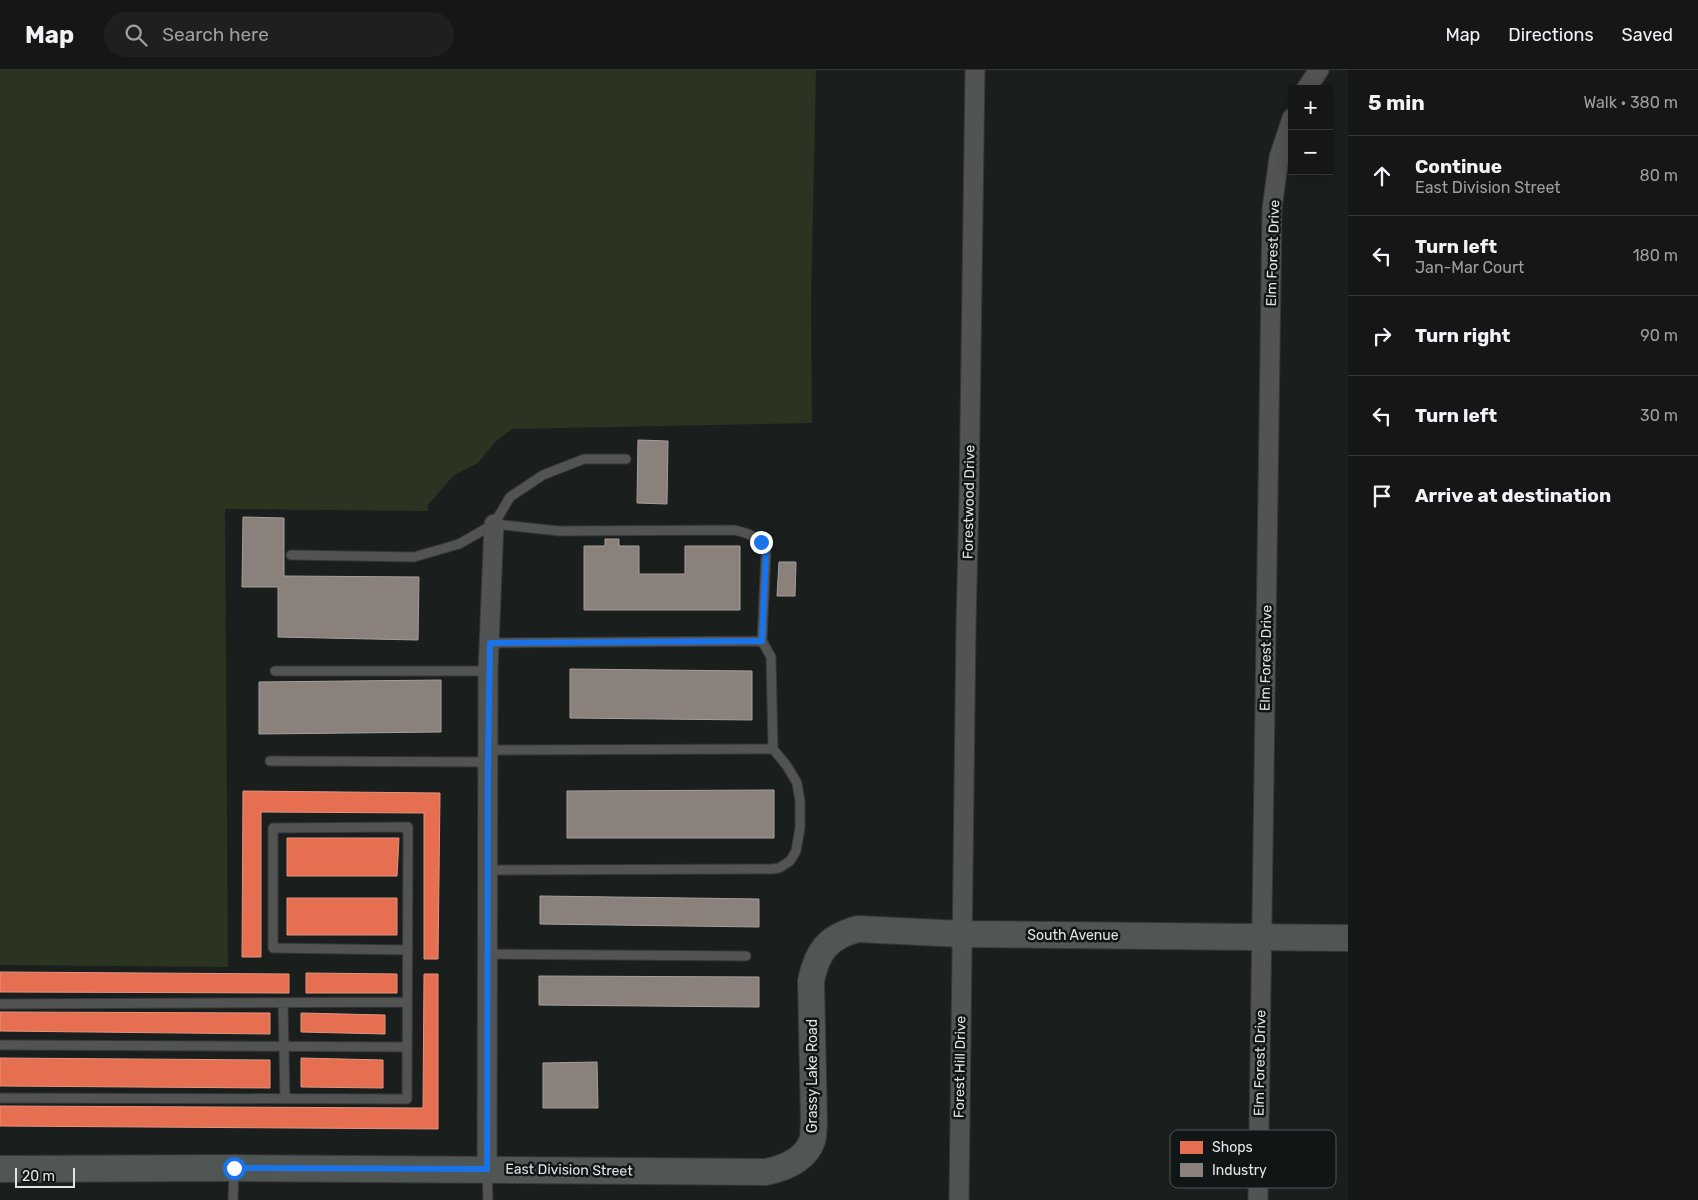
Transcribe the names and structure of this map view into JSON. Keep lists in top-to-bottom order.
{
  "streets": {
    "street": [
      "Elm Forest Drive",
      "Forestwood Drive",
      "South Avenue",
      "Forest Hill Drive",
      "Grassy Lake Road",
      "East Division Street"
    ]
  },
  "crossings": [
    ["Elm Forest Drive", "South Avenue"],
    ["Forestwood Drive", "South Avenue"],
    ["Forestwood Drive", "Forest Hill Drive"],
    ["South Avenue", "Forest Hill Drive"],
    ["South Avenue", "Grassy Lake Road"],
    ["Grassy Lake Road", "East Division Street"]
  ],
  "legend": ["Shops", "Industry"],
  "scale_bar": "20 m",
  "page": {
    "header": "Map",
    "search": "Search here",
    "nav": ["Map", "Directions", "Saved"],
    "heading": ["5 min", "Walk · 380 m"],
    "map_buttons": ["+", "−"],
    "list": [
      ["Continue", "East Division Street", "80 m"],
      ["Turn left", "Jan-Mar Court", "180 m"],
      ["Turn right", "90 m"],
      ["Turn left", "30 m"],
      "Arrive at destination"
    ],
    "scale": "20 m"
  }
}
